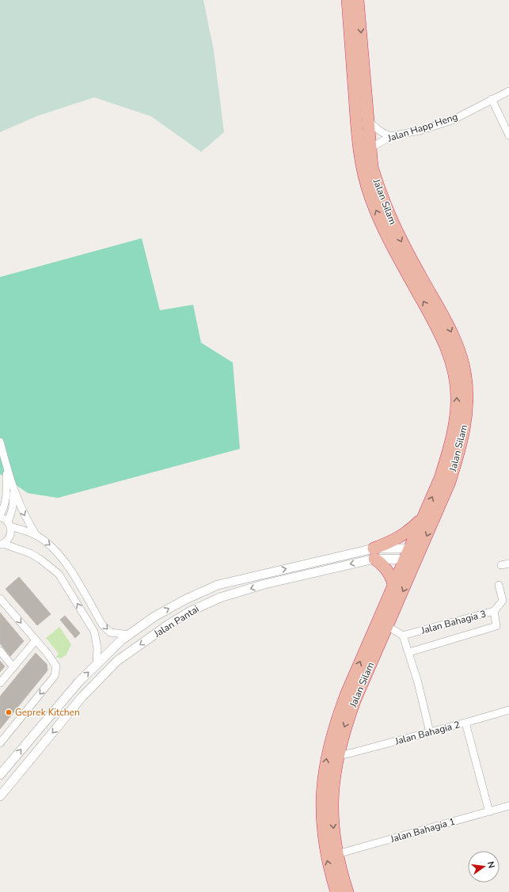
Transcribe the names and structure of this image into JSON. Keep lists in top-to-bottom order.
{
  "streets": {
    "highway": ["Jalan Silam"],
    "street": [
      "Jalan Happ Heng",
      "Jalan Pantai",
      "Jalan Bahagia 3",
      "Jalan Bahagia 2",
      "Jalan Bahagia 1"
    ]
  },
  "crossings": [
    ["Jalan Happ Heng", "Jalan Silam"],
    ["Jalan Silam", "Jalan Pantai"],
    ["Jalan Silam", "Jalan Bahagia 2"],
    ["Jalan Silam", "Jalan Bahagia 1"],
    ["Jalan Bahagia 2", "Jalan Bahagia 1"]
  ],
  "places": ["Geprek Kitchen"],
  "north": "right"
}
